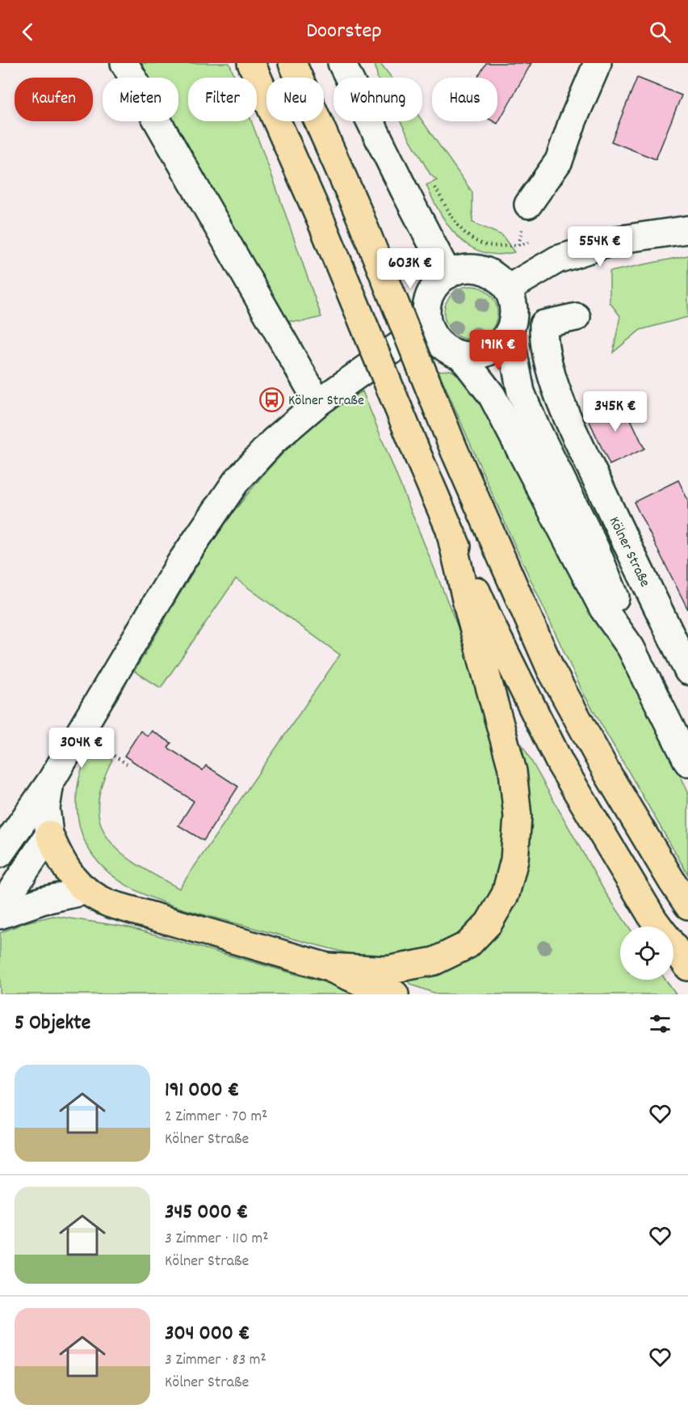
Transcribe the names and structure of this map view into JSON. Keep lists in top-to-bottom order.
{
  "streets": {
    "street": ["Kölner Straße"]
  },
  "places": {
    "bus stop": ["Kölner Straße"]
  },
  "page": {
    "header": "Doorstep",
    "chip": [
      "Kaufen",
      "Mieten",
      "Filter",
      "Neu",
      "Wohnung",
      "Haus"
    ],
    "price": [
      "554K €",
      "603K €",
      "191K €",
      "345K €",
      "304K €"
    ],
    "heading": "5 Objekte",
    "list": [
      {
        "name": "191 000 €",
        "note": "2 Zimmer · 70 m² · Kölner Straße"
      },
      {
        "name": "345 000 €",
        "note": "3 Zimmer · 110 m² · Kölner Straße"
      },
      {
        "name": "304 000 €",
        "note": "3 Zimmer · 83 m² · Kölner Straße"
      }
    ]
  }
}
